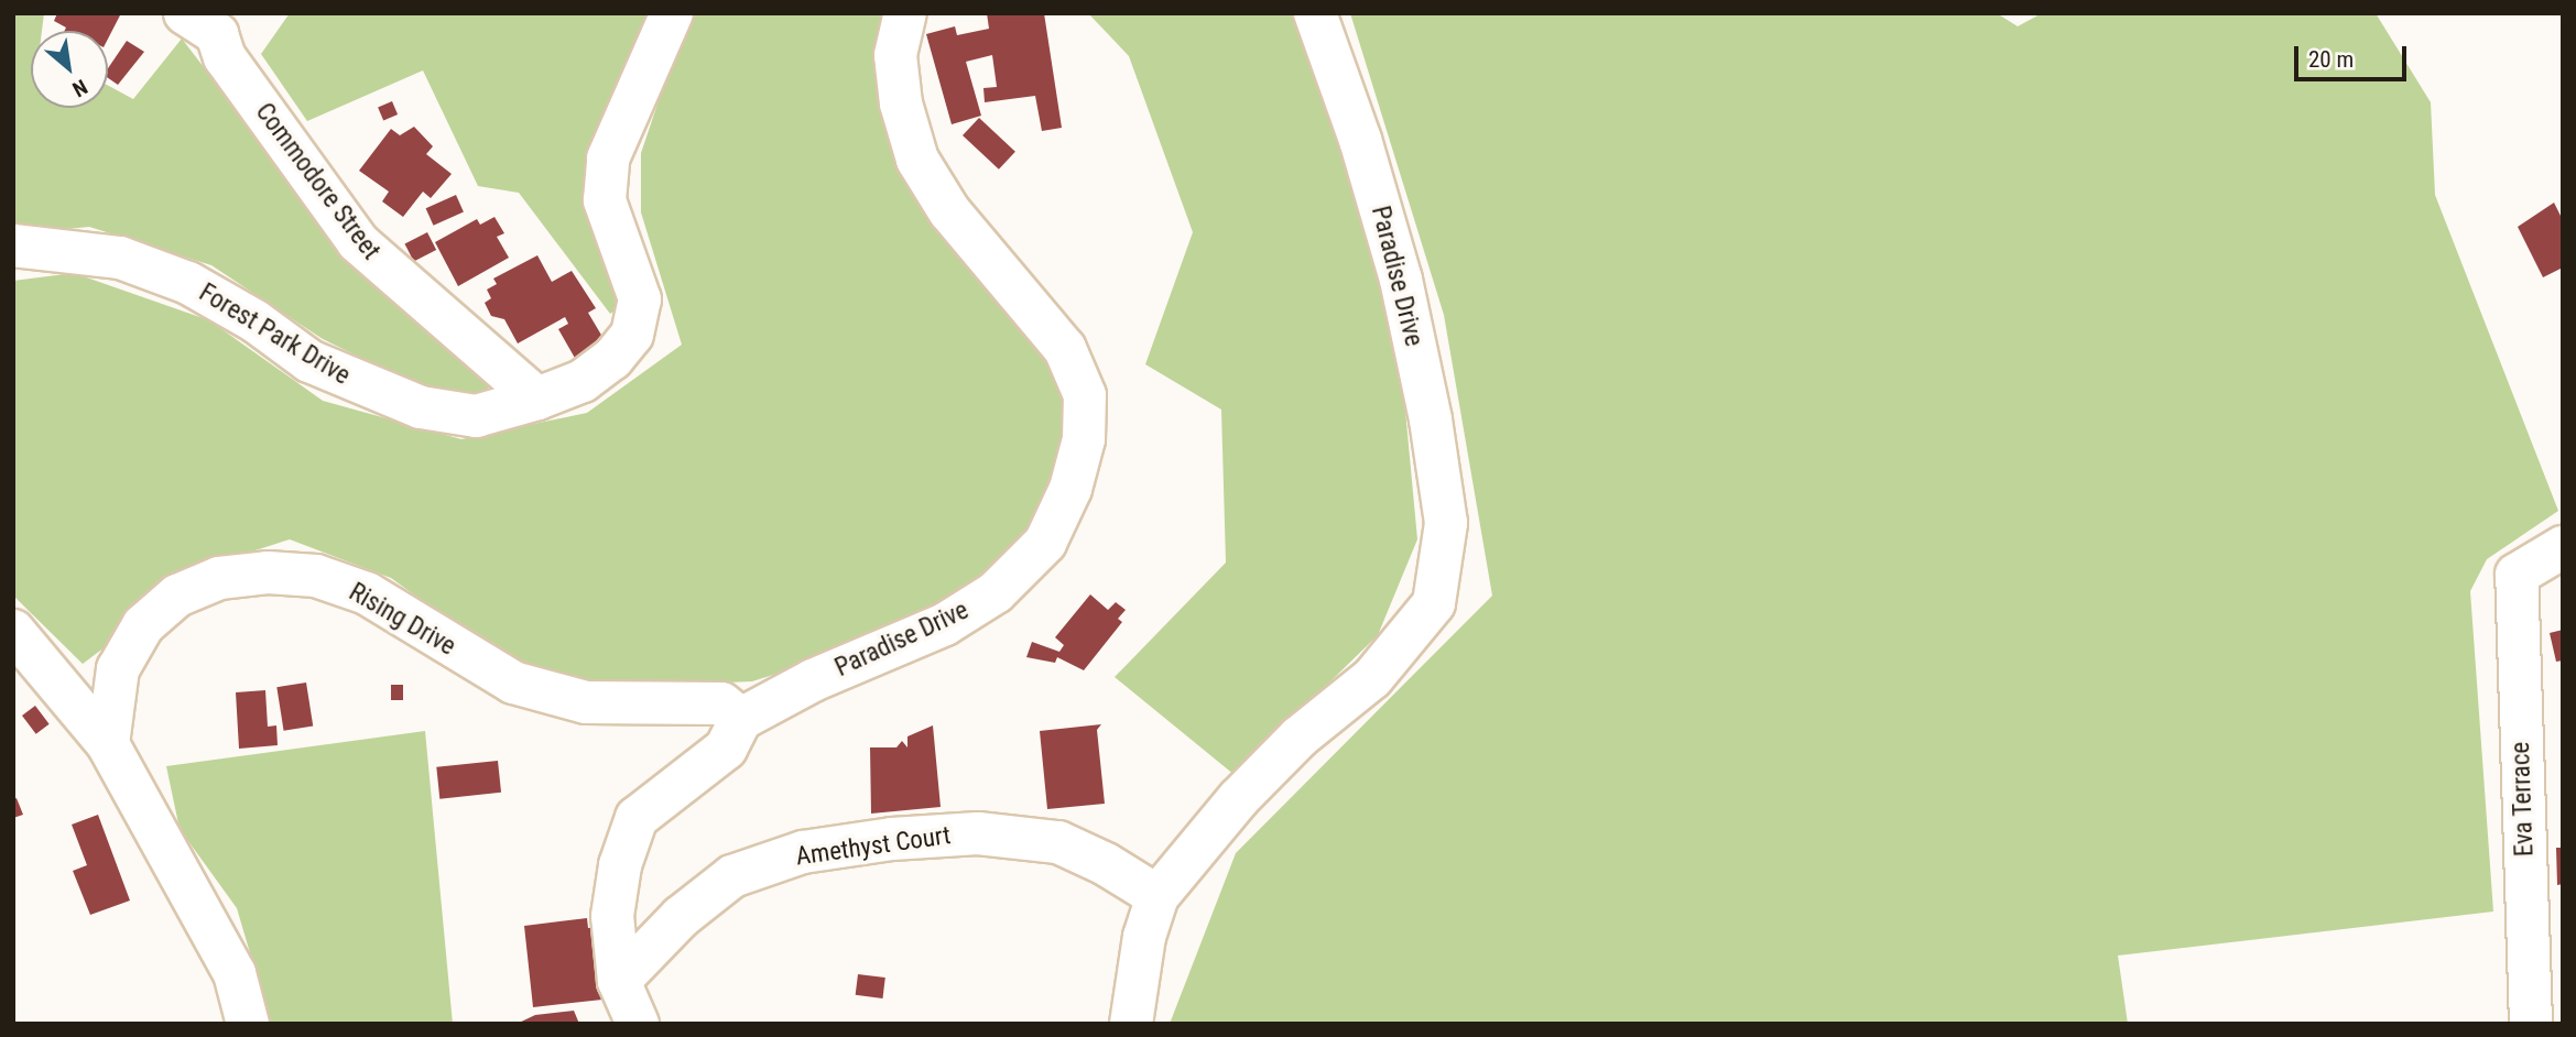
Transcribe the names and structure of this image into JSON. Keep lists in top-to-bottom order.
{
  "streets": {
    "street": [
      "Commodore Street",
      "Paradise Drive",
      "Forest Park Drive",
      "Rising Drive",
      "Eva Terrace",
      "Amethyst Court"
    ]
  },
  "crossings": [
    ["Commodore Street", "Forest Park Drive"],
    ["Paradise Drive", "Rising Drive"],
    ["Paradise Drive", "Amethyst Court"]
  ],
  "scale_bar": "20 m",
  "north": "bottom right"
}
